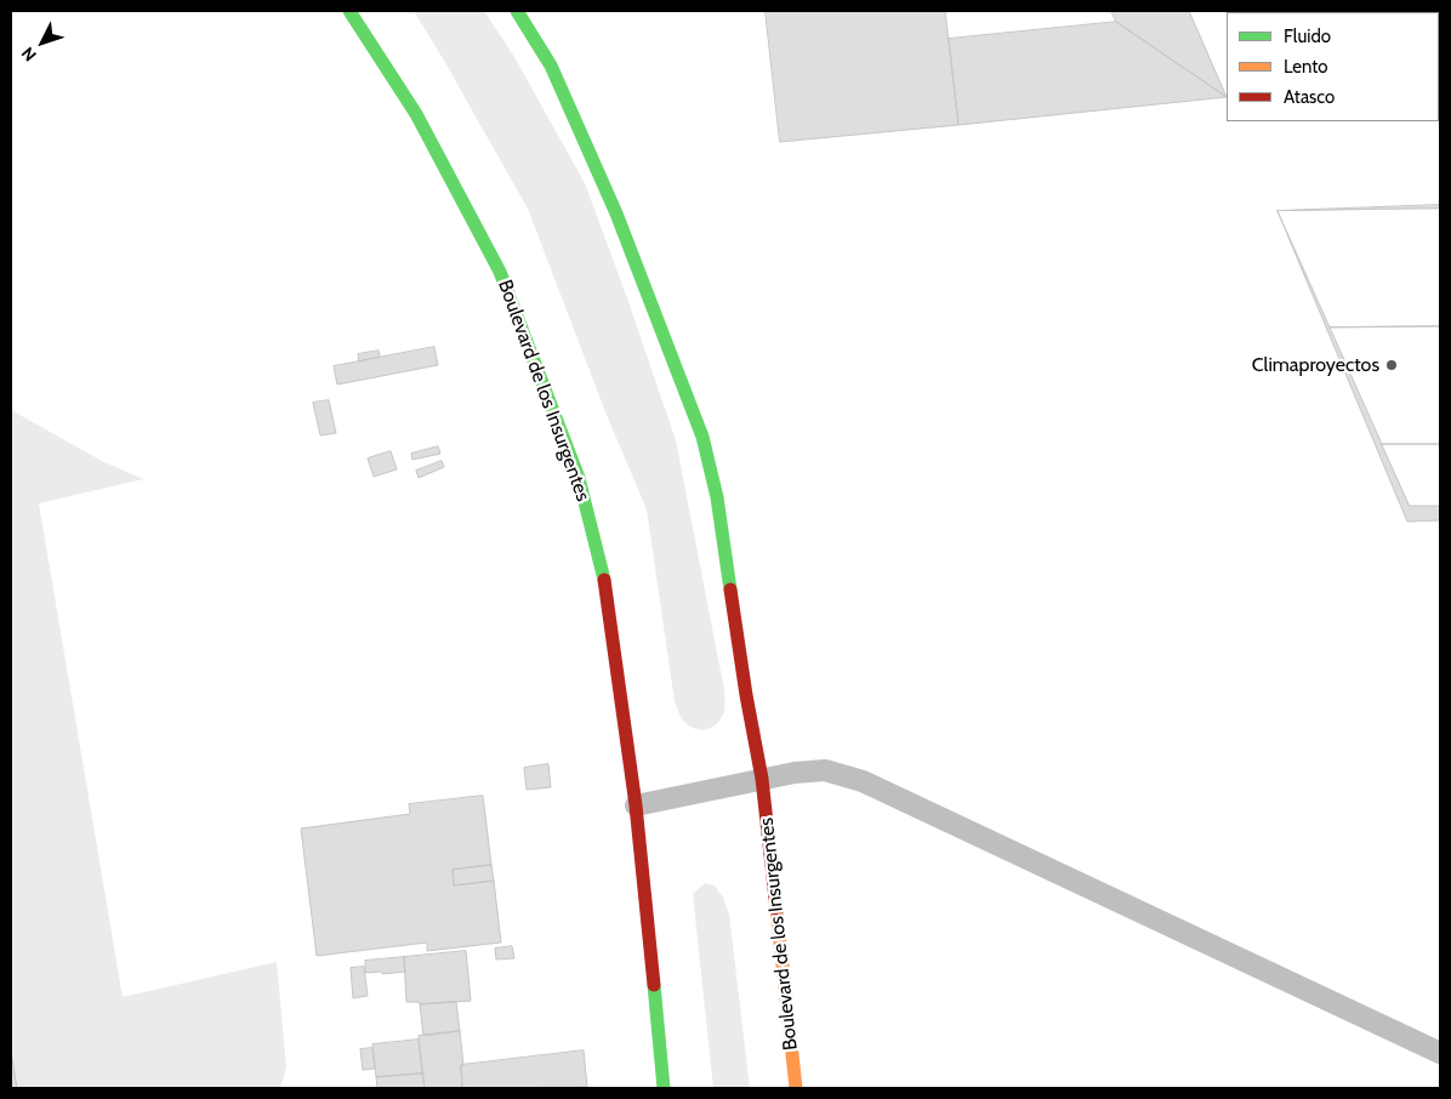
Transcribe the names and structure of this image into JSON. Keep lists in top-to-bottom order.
{
  "streets": {
    "main road": ["Boulevard de los Insurgentes"]
  },
  "places": ["Climaproyectos"],
  "legend": ["Fluido", "Lento", "Atasco"],
  "north": "bottom left"
}
